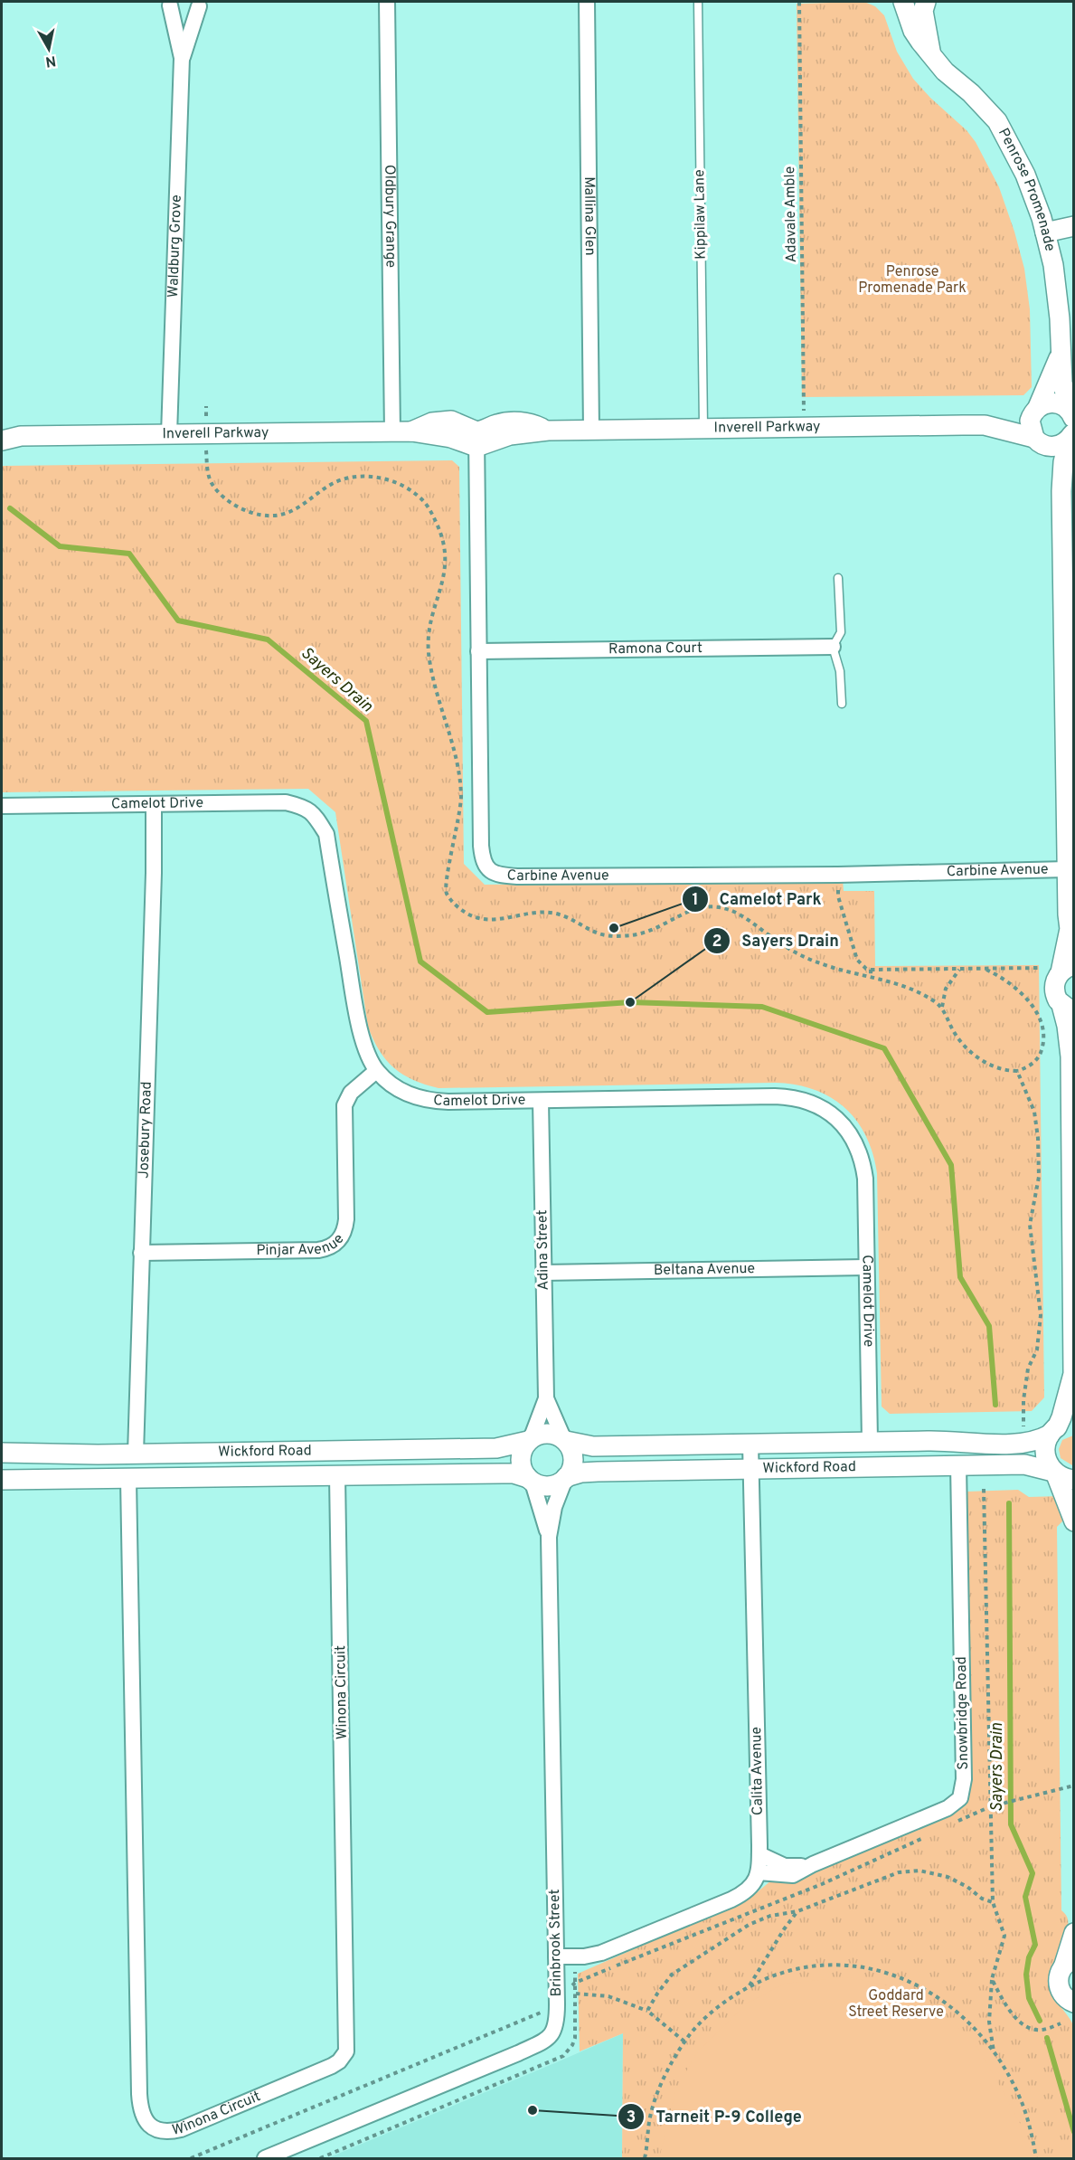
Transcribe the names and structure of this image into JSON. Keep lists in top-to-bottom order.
{
  "streets": {
    "street": [
      "Penrose Promenade",
      "Mallina Glen",
      "Oldbury Grange",
      "Waldburg Grove",
      "Inverell Parkway",
      "Ramona Court",
      "Camelot Drive",
      "Carbine Avenue",
      "Josebury Road",
      "Pinjar Avenue",
      "Adina Street",
      "Beltana Avenue",
      "Wickford Road",
      "Winona Circuit",
      "Snowbridge Road",
      "Calita Avenue",
      "Brinbrook Street"
    ],
    "lane": ["Kippilaw Lane"],
    "path": ["Adavale Amble"]
  },
  "crossings": [
    ["Penrose Promenade", "Inverell Parkway"],
    ["Kippilaw Lane", "Inverell Parkway"],
    ["Adavale Amble", "Inverell Parkway"],
    ["Mallina Glen", "Inverell Parkway"],
    ["Oldbury Grange", "Inverell Parkway"],
    ["Waldburg Grove", "Inverell Parkway"],
    ["Inverell Parkway", "Carbine Avenue"],
    ["Ramona Court", "Carbine Avenue"],
    ["Camelot Drive", "Josebury Road"],
    ["Camelot Drive", "Pinjar Avenue"],
    ["Camelot Drive", "Adina Street"],
    ["Camelot Drive", "Beltana Avenue"],
    ["Camelot Drive", "Wickford Road"],
    ["Josebury Road", "Pinjar Avenue"],
    ["Josebury Road", "Wickford Road"],
    ["Adina Street", "Beltana Avenue"],
    ["Adina Street", "Wickford Road"],
    ["Adina Street", "Brinbrook Street"],
    ["Wickford Road", "Winona Circuit"],
    ["Wickford Road", "Snowbridge Road"],
    ["Wickford Road", "Calita Avenue"],
    ["Wickford Road", "Brinbrook Street"],
    ["Snowbridge Road", "Calita Avenue"]
  ],
  "water": ["Sayers Drain"],
  "parks": ["Penrose Promenade Park", "Goddard Street Reserve"],
  "places": ["Camelot Park", "Sayers Drain", "Tarneit P-9 College"],
  "north": "bottom"
}
